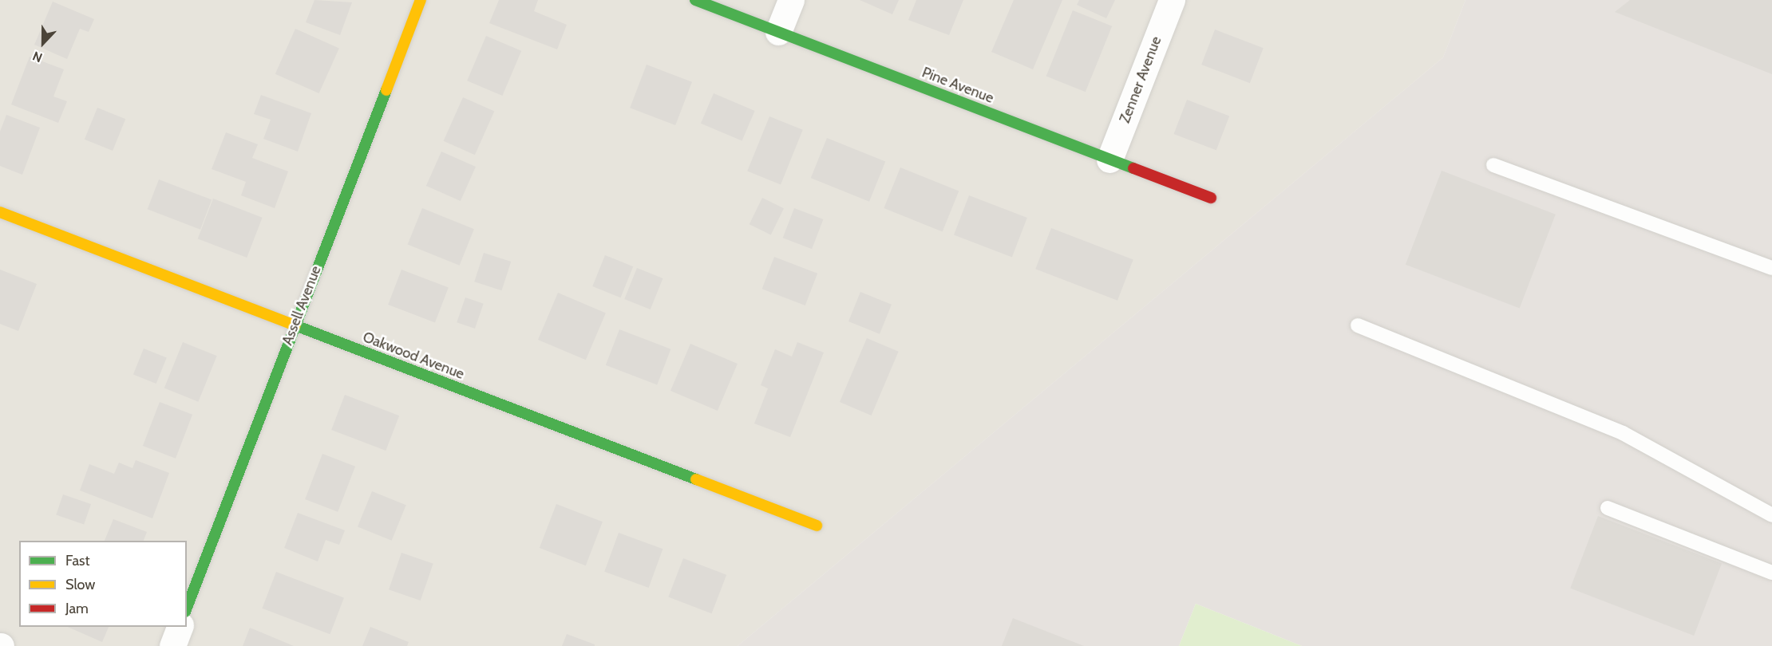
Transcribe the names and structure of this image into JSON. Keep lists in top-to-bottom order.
{
  "streets": {
    "street": [
      "Zenner Avenue",
      "Pine Avenue",
      "Assell Avenue",
      "Oakwood Avenue"
    ]
  },
  "crossings": [
    ["Zenner Avenue", "Pine Avenue"],
    ["Assell Avenue", "Oakwood Avenue"]
  ],
  "legend": ["Fast", "Slow", "Jam"],
  "north": "bottom"
}
